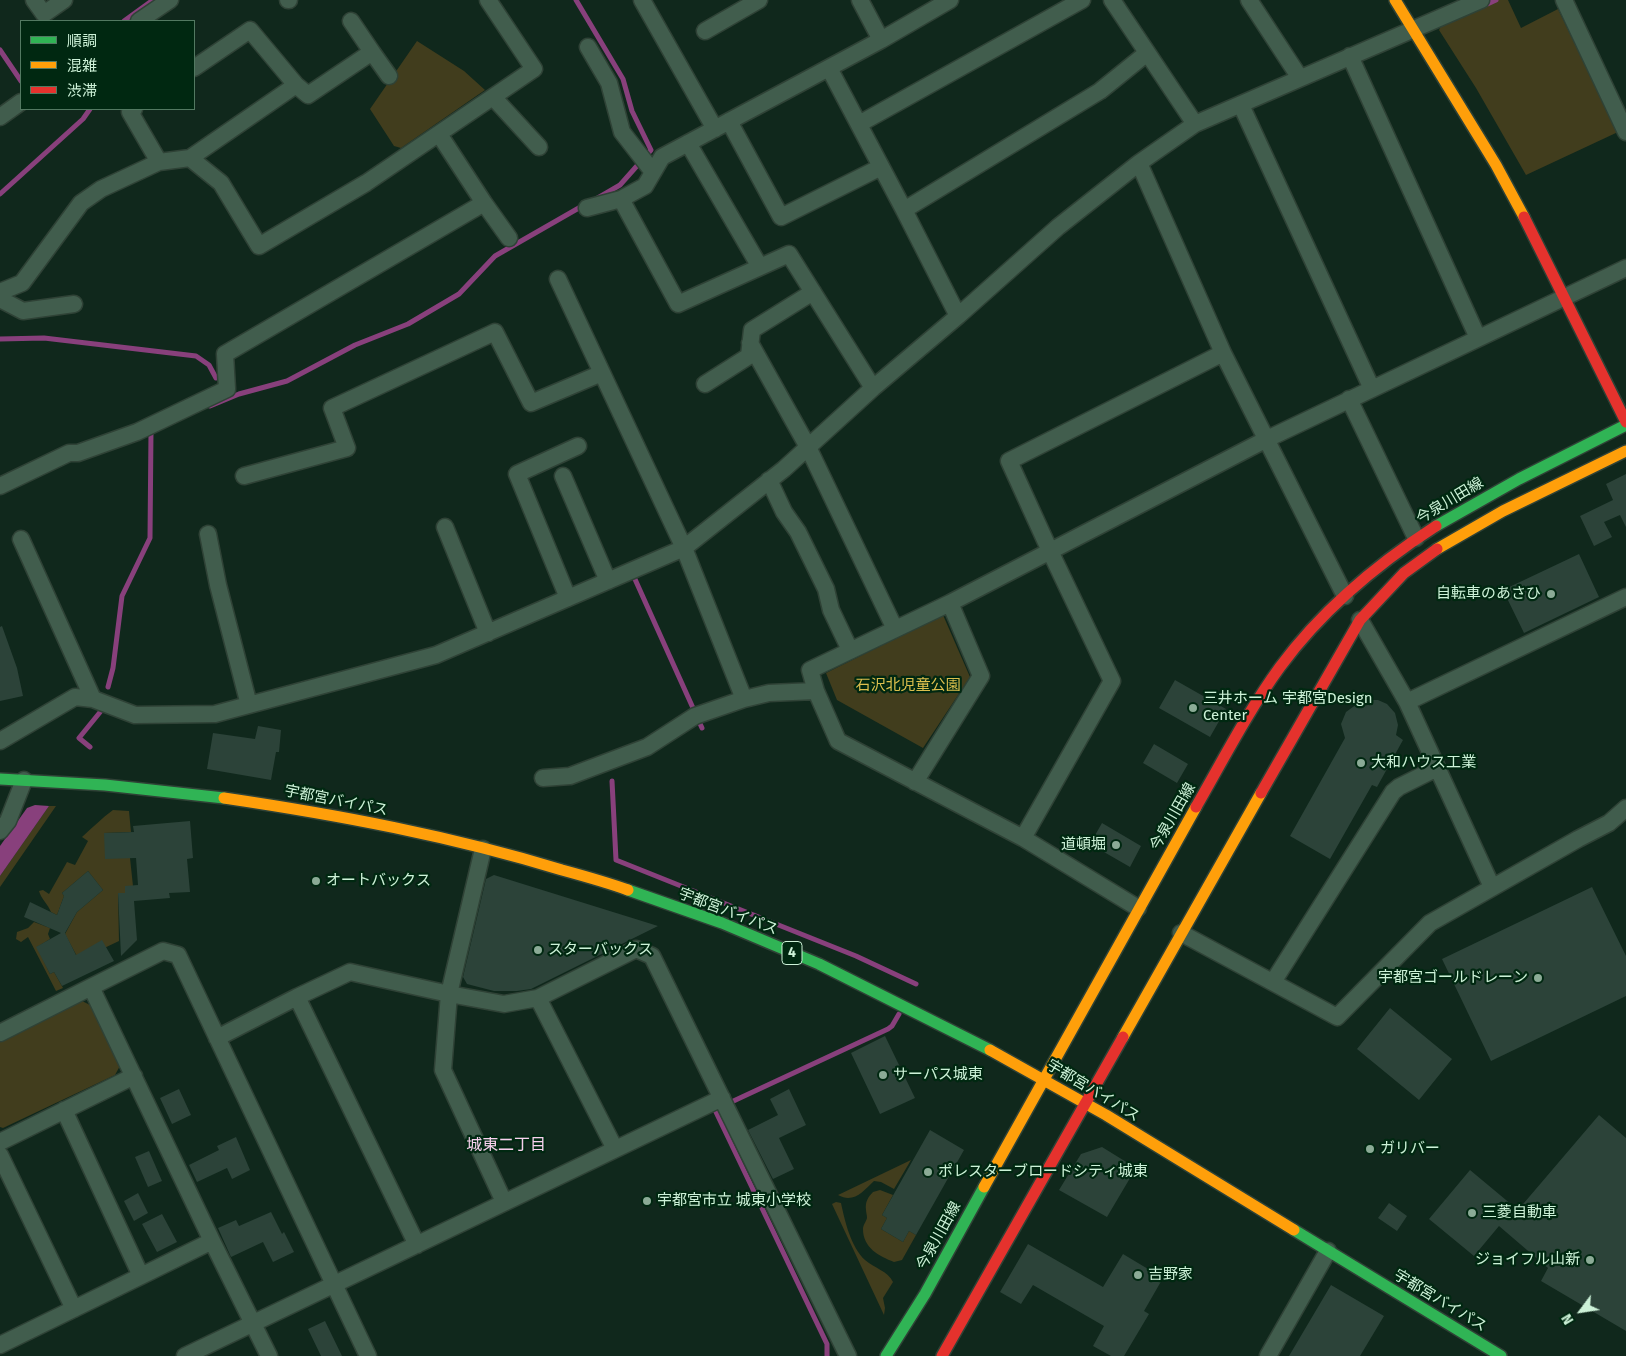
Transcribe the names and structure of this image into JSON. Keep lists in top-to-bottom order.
{
  "streets": {
    "main road": ["今泉川田線", "宇都宮バイパス", "4"]
  },
  "crossings": [
    ["今泉川田線", "宇都宮バイパス"]
  ],
  "districts": ["城東二丁目"],
  "parks": ["石沢北児童公園"],
  "places": [
    "自転車のあさひ",
    "三井ホーム 宇都宮Design Center",
    "大和ハウス工業",
    "道頓堀",
    "オートバックス",
    "スターバックス",
    "宇都宮ゴールドレーン",
    "サーパス城東",
    "ガリバー",
    "ポレスターブロードシティ城東",
    "宇都宮市立 城東小学校",
    "三菱自動車",
    "ジョイフル山新",
    "吉野家"
  ],
  "legend": ["順調", "混雑", "渋滞"],
  "north": "bottom left"
}
